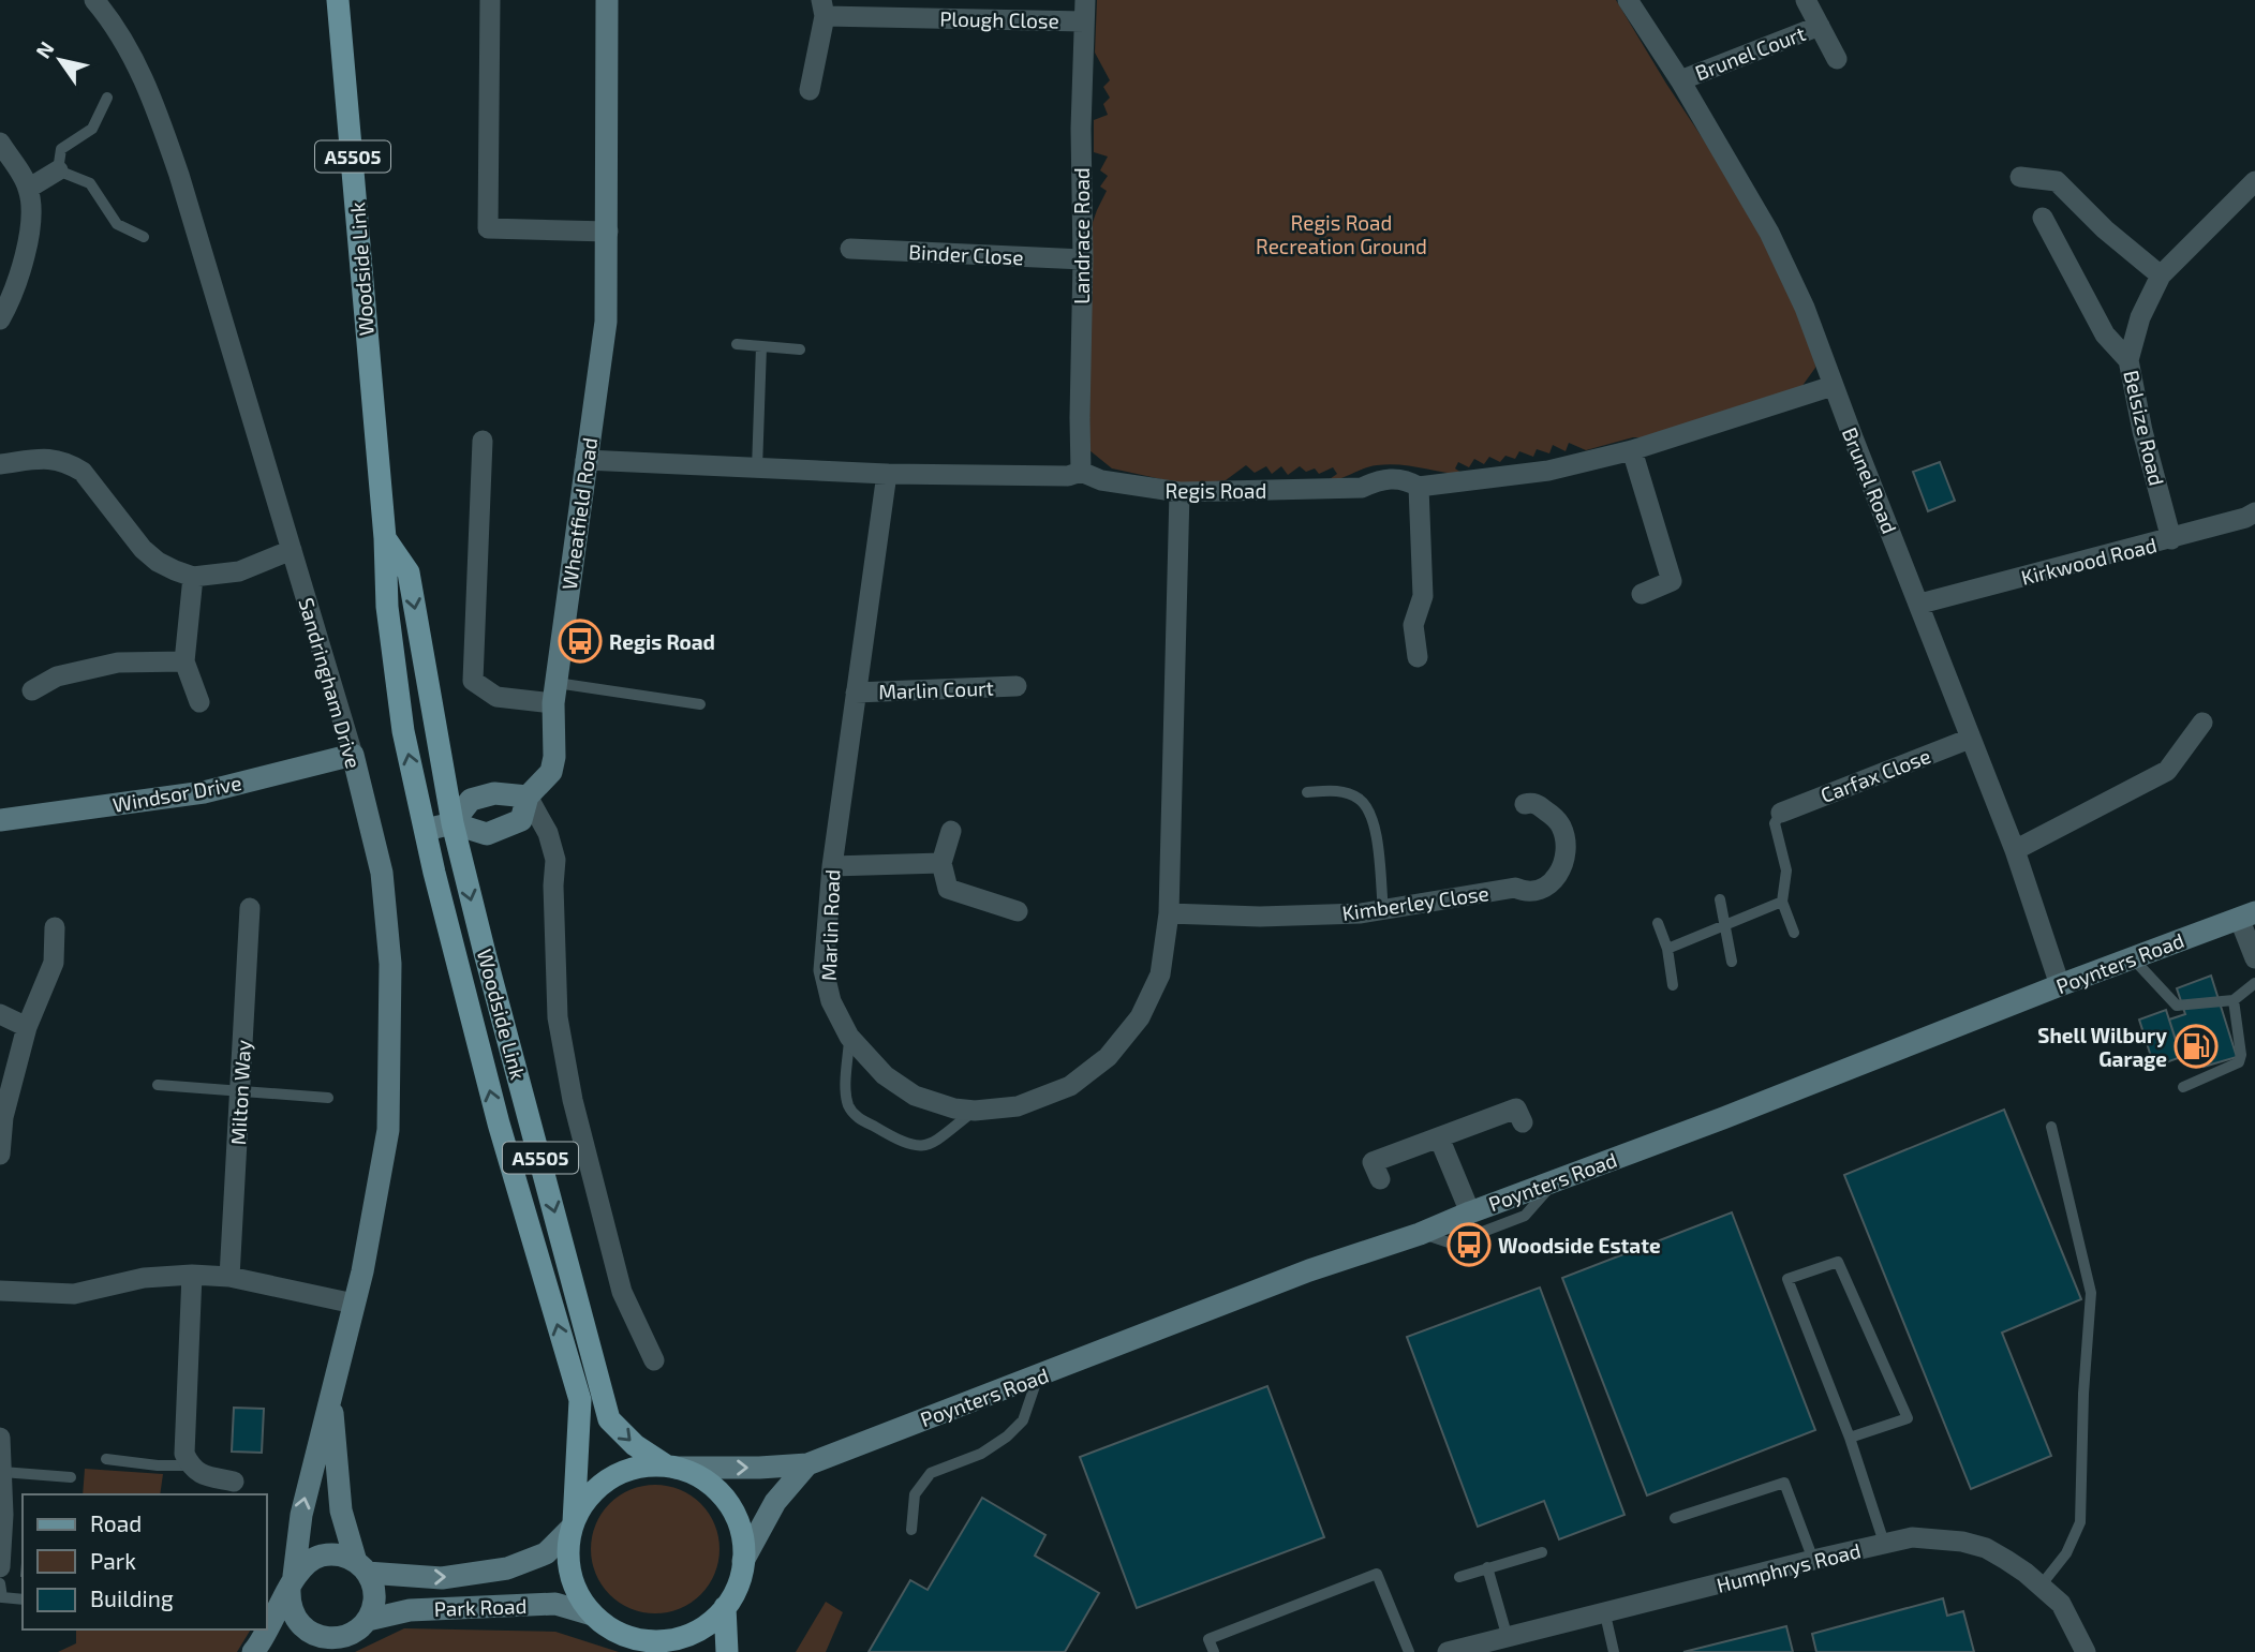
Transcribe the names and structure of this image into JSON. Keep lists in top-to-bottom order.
{
  "streets": {
    "main road": ["A5505", "Woodside Link"],
    "street": [
      "Plough Close",
      "Brunel Court",
      "Landrace Road",
      "Binder Close",
      "Belsize Road",
      "Brunel Road",
      "Regis Road",
      "Wheatfield Road",
      "Kirkwood Road",
      "Sandringham Drive",
      "Marlin Court",
      "Carfax Close",
      "Windsor Drive",
      "Kimberley Close",
      "Marlin Road",
      "Poynters Road",
      "Milton Way",
      "Humphrys Road",
      "Park Road"
    ]
  },
  "crossings": [
    ["Plough Close", "Landrace Road"],
    ["Brunel Court", "Brunel Road"],
    ["Landrace Road", "Binder Close"],
    ["Landrace Road", "Regis Road"],
    ["Woodside Link", "Wheatfield Road"],
    ["Woodside Link", "Poynters Road"],
    ["Woodside Link", "Park Road"],
    ["Belsize Road", "Kirkwood Road"],
    ["Brunel Road", "Regis Road"],
    ["Brunel Road", "Kirkwood Road"],
    ["Brunel Road", "Carfax Close"],
    ["Brunel Road", "Poynters Road"],
    ["Regis Road", "Wheatfield Road"],
    ["Regis Road", "Marlin Road"],
    ["Sandringham Drive", "Windsor Drive"],
    ["Sandringham Drive", "Park Road"],
    ["Marlin Court", "Marlin Road"],
    ["Kimberley Close", "Marlin Road"],
    ["Poynters Road", "Park Road"]
  ],
  "parks": ["Regis Road Recreation Ground"],
  "places": {
    "bus stop": ["Regis Road", "Woodside Estate"],
    "fuel station": ["Shell Wilbury Garage"]
  },
  "legend": ["Road", "Park", "Building"],
  "north": "top left"
}
